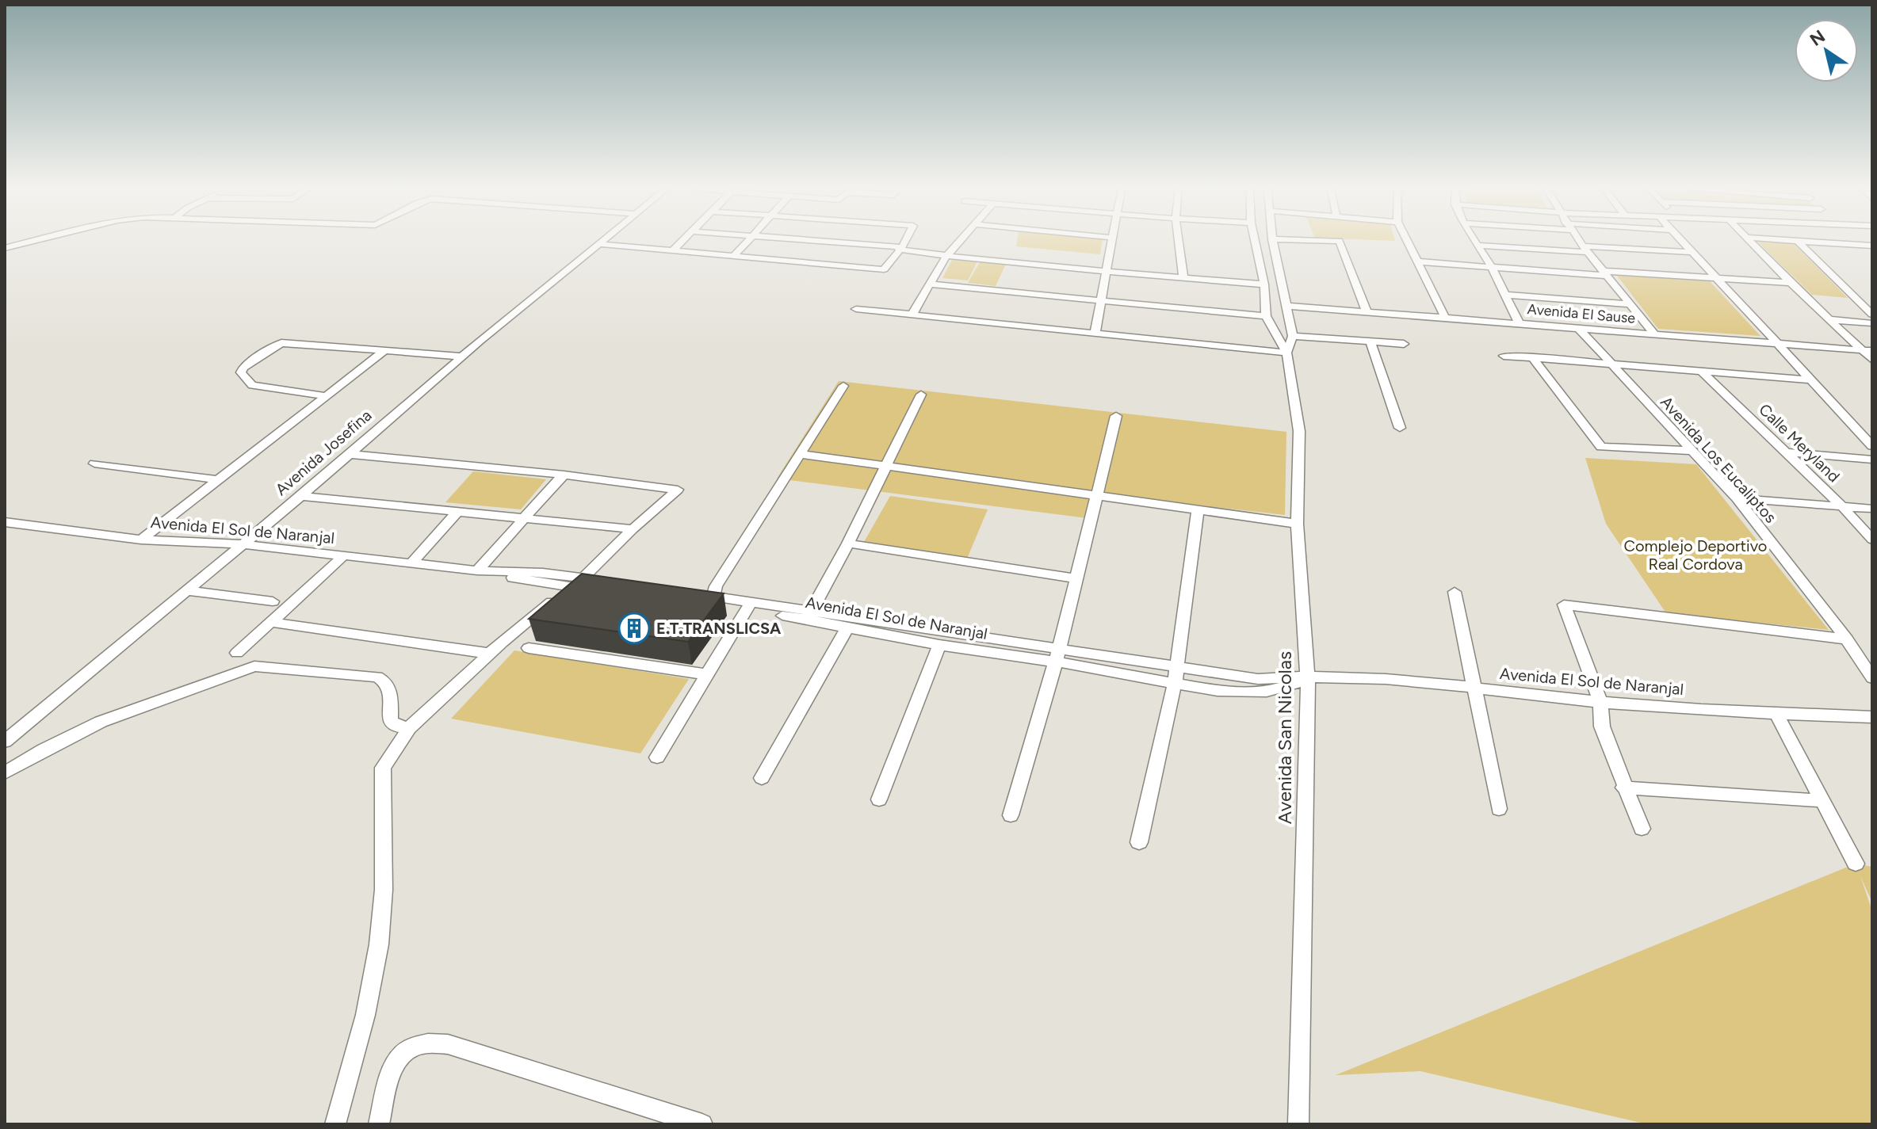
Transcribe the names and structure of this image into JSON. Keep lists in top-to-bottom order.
{
  "streets": {
    "street": [
      "Avenida El Sause",
      "Calle Meryland",
      "Avenida Josefina",
      "Avenida Los Eucaliptos",
      "Avenida El Sol de Naranjal",
      "Avenida San Nicolas"
    ]
  },
  "crossings": [
    ["Avenida El Sause", "Avenida Los Eucaliptos"],
    ["Avenida Josefina", "Avenida El Sol de Naranjal"],
    ["Avenida El Sol de Naranjal", "Avenida San Nicolas"]
  ],
  "parks": ["Complejo Deportivo Real Cordova"],
  "places": {
    "building": ["E.T.TRANSLICSA"]
  },
  "north": "top left"
}
